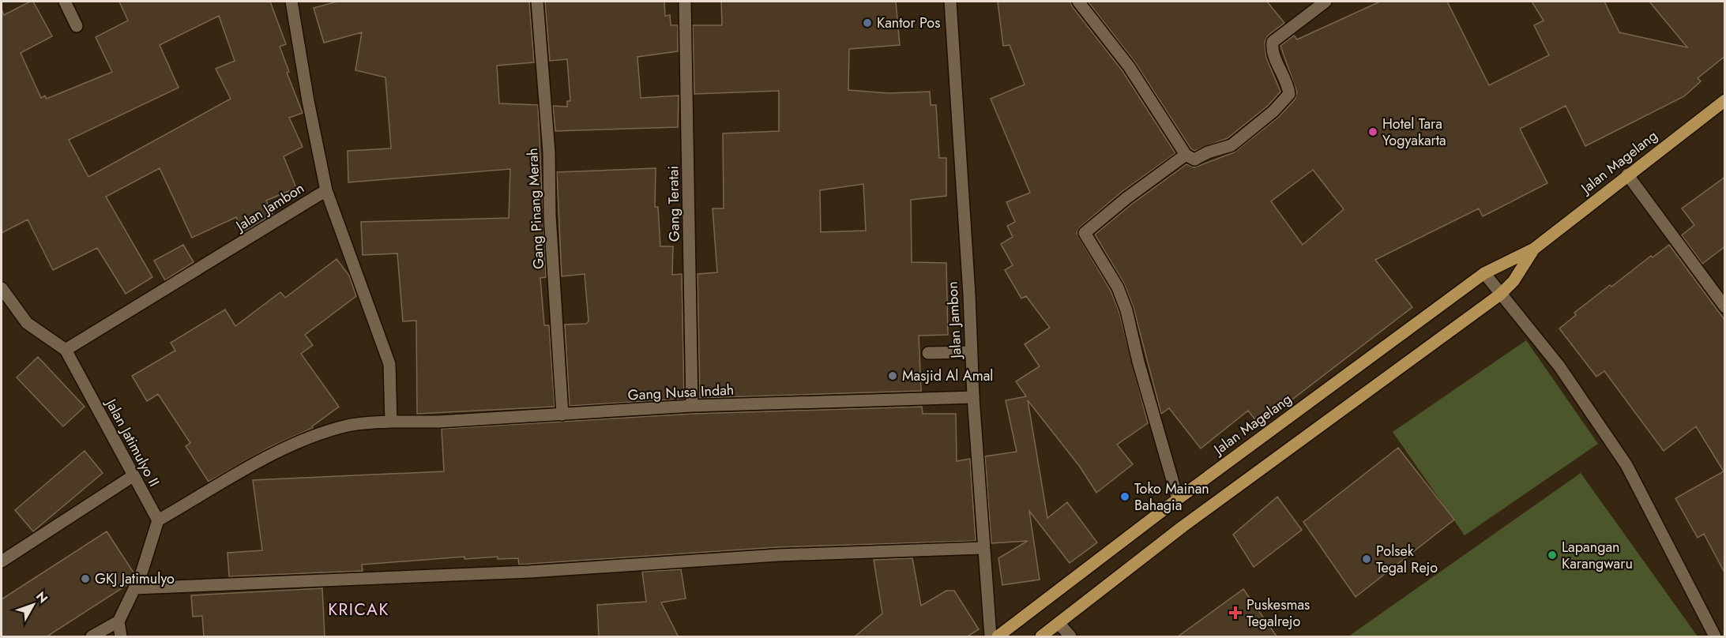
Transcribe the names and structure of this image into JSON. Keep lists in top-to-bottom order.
{
  "streets": {
    "main road": ["Jalan Magelang"],
    "street": [
      "Gang Teratai",
      "Jalan Jambon",
      "Gang Pinang Merah",
      "Gang Nusa Indah",
      "Jalan Jatimulyo II"
    ]
  },
  "crossings": [
    ["Gang Teratai", "Gang Nusa Indah"],
    ["Jalan Jambon", "Gang Nusa Indah"],
    ["Jalan Jambon", "Jalan Jatimulyo II"],
    ["Gang Pinang Merah", "Gang Nusa Indah"],
    ["Gang Nusa Indah", "Jalan Jatimulyo II"]
  ],
  "districts": ["KRICAK"],
  "places": {
    "other": [
      "Kantor Pos",
      "Hotel Tara Yogyakarta",
      "Masjid Al Amal",
      "Toko Mainan Bahagia",
      "Lapangan Karangwaru",
      "Polsek Tegal Rejo",
      "GKJ Jatimulyo"
    ],
    "health": ["Puskesmas Tegalrejo"]
  },
  "north": "top right"
}
